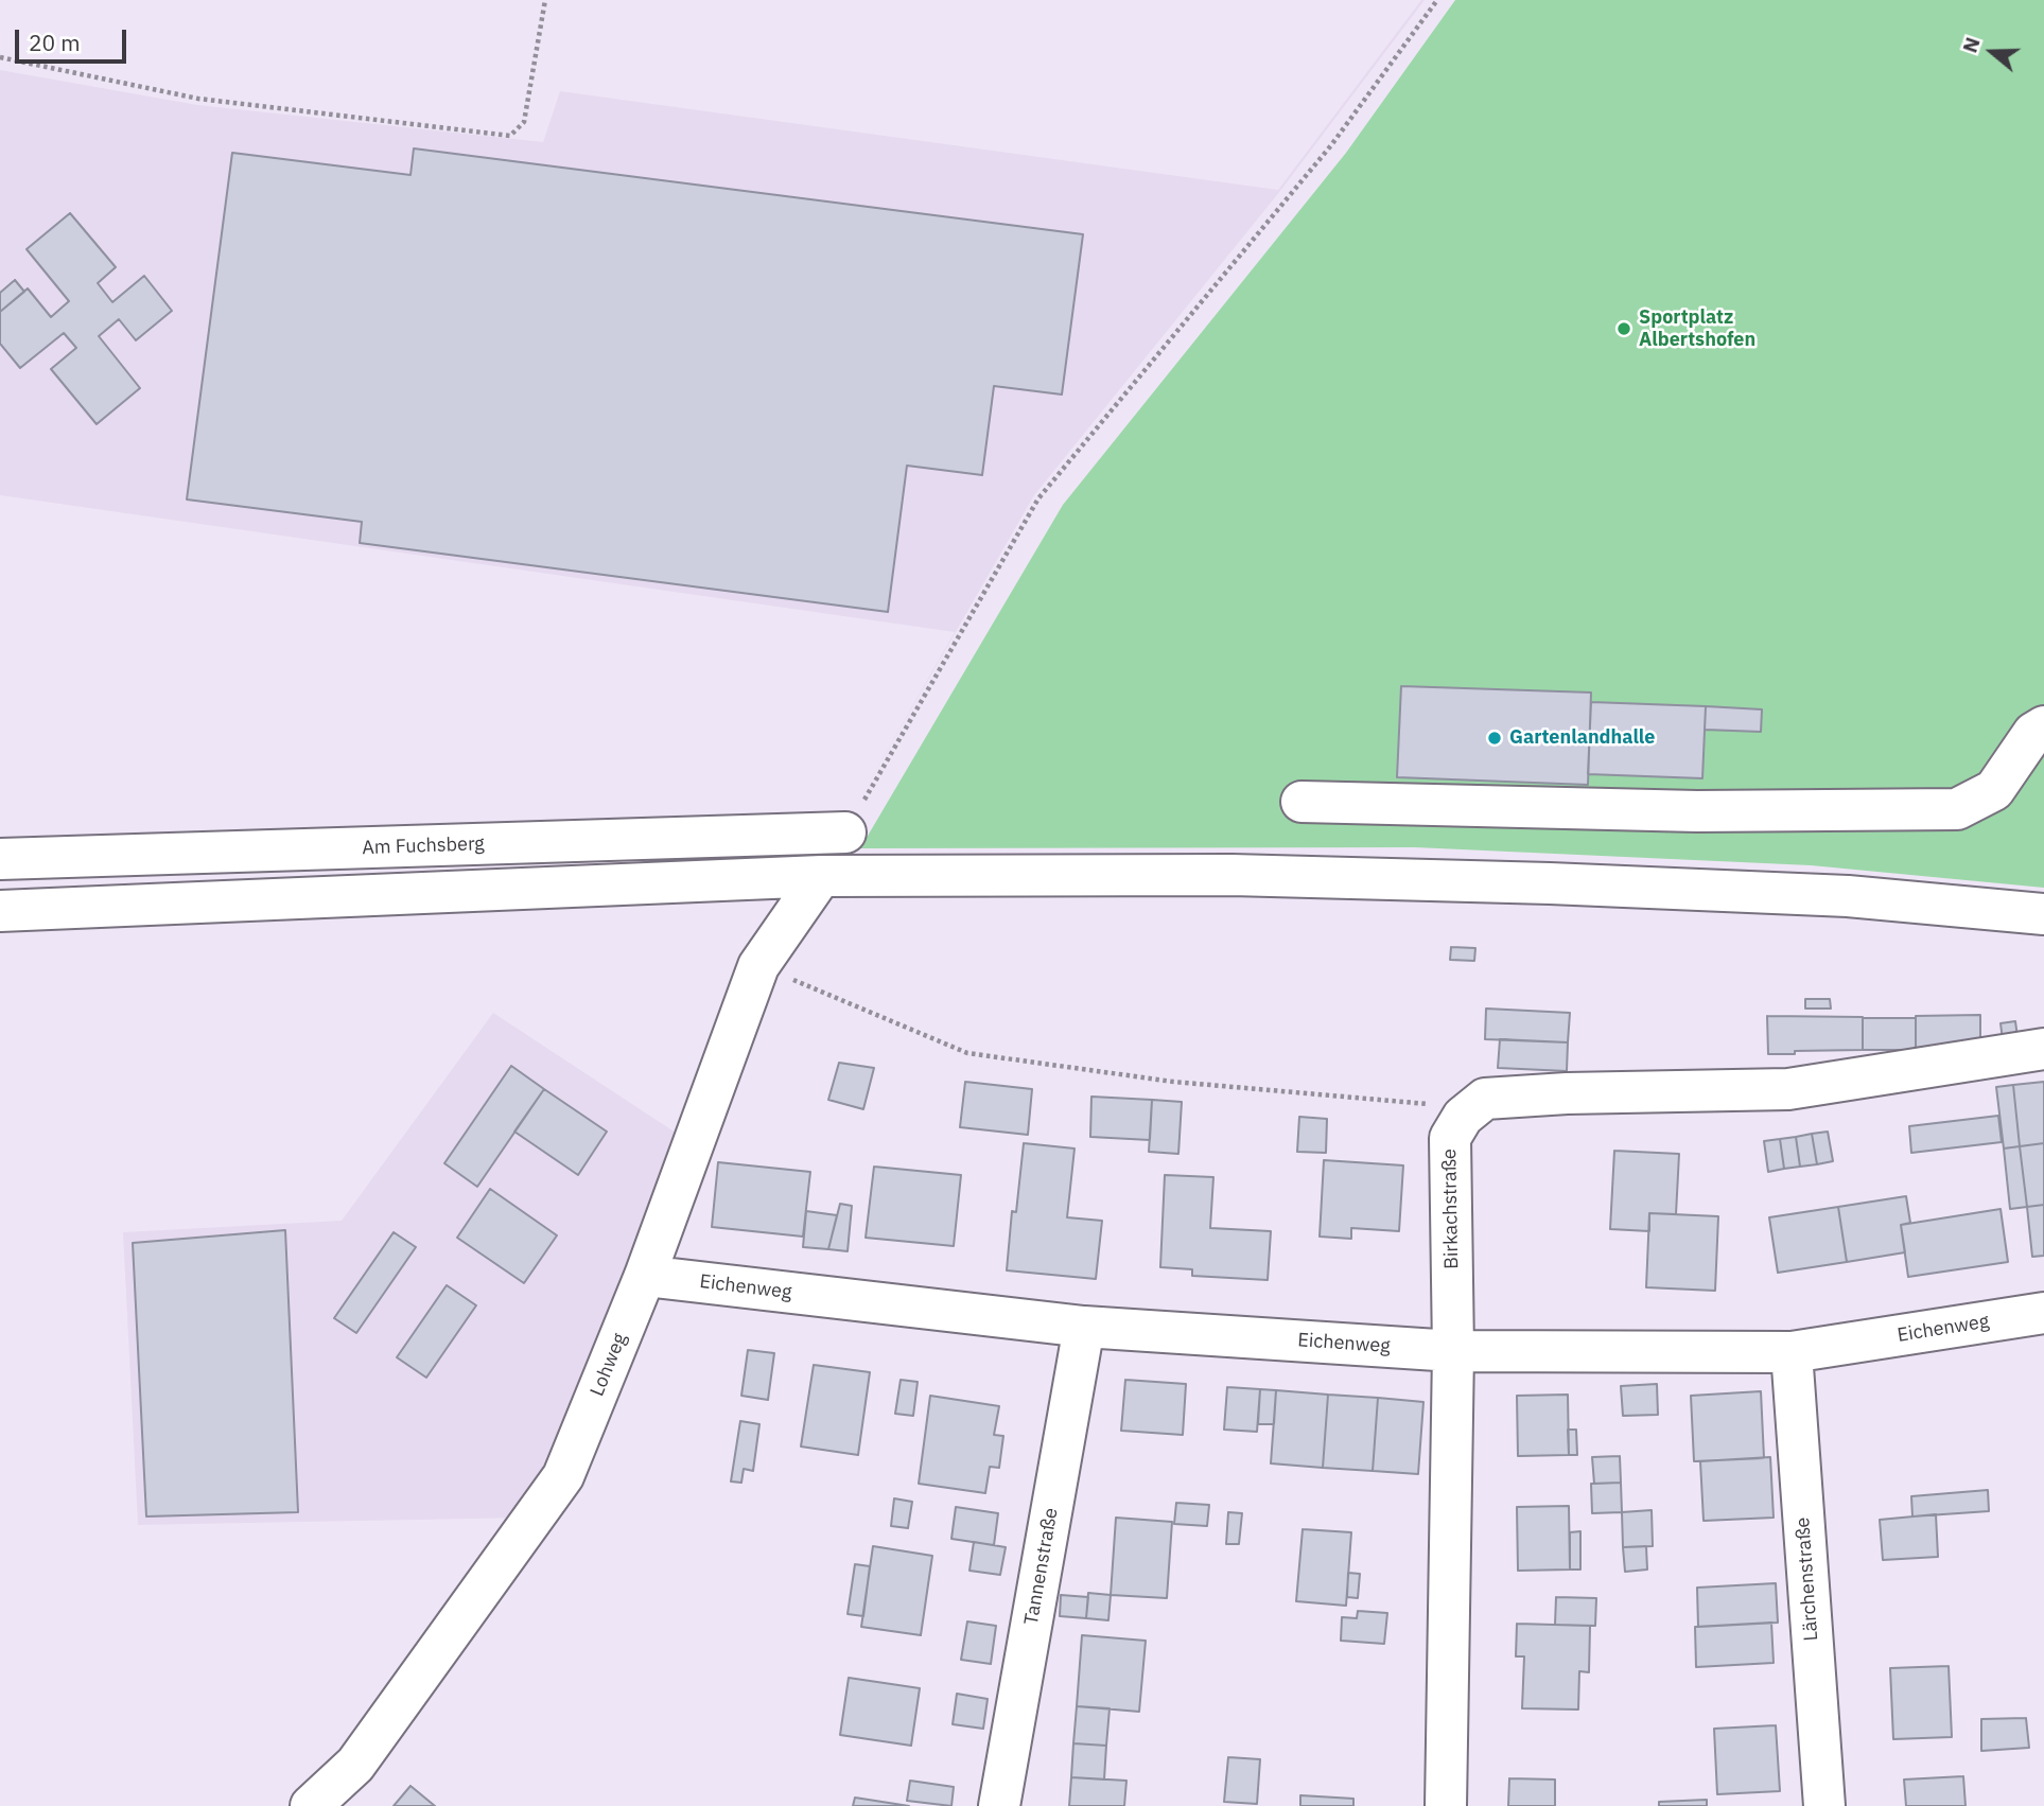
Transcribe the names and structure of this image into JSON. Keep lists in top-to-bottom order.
{
  "streets": {
    "street": [
      "Am Fuchsberg",
      "Birkachstraße",
      "Eichenweg",
      "Lohweg",
      "Tannenstraße",
      "Lärchenstraße"
    ]
  },
  "crossings": [
    ["Birkachstraße", "Eichenweg"],
    ["Eichenweg", "Lohweg"],
    ["Eichenweg", "Tannenstraße"],
    ["Eichenweg", "Lärchenstraße"]
  ],
  "places": ["Sportplatz Albertshofen", "Gartenlandhalle"],
  "scale_bar": "20 m",
  "north": "left"
}
